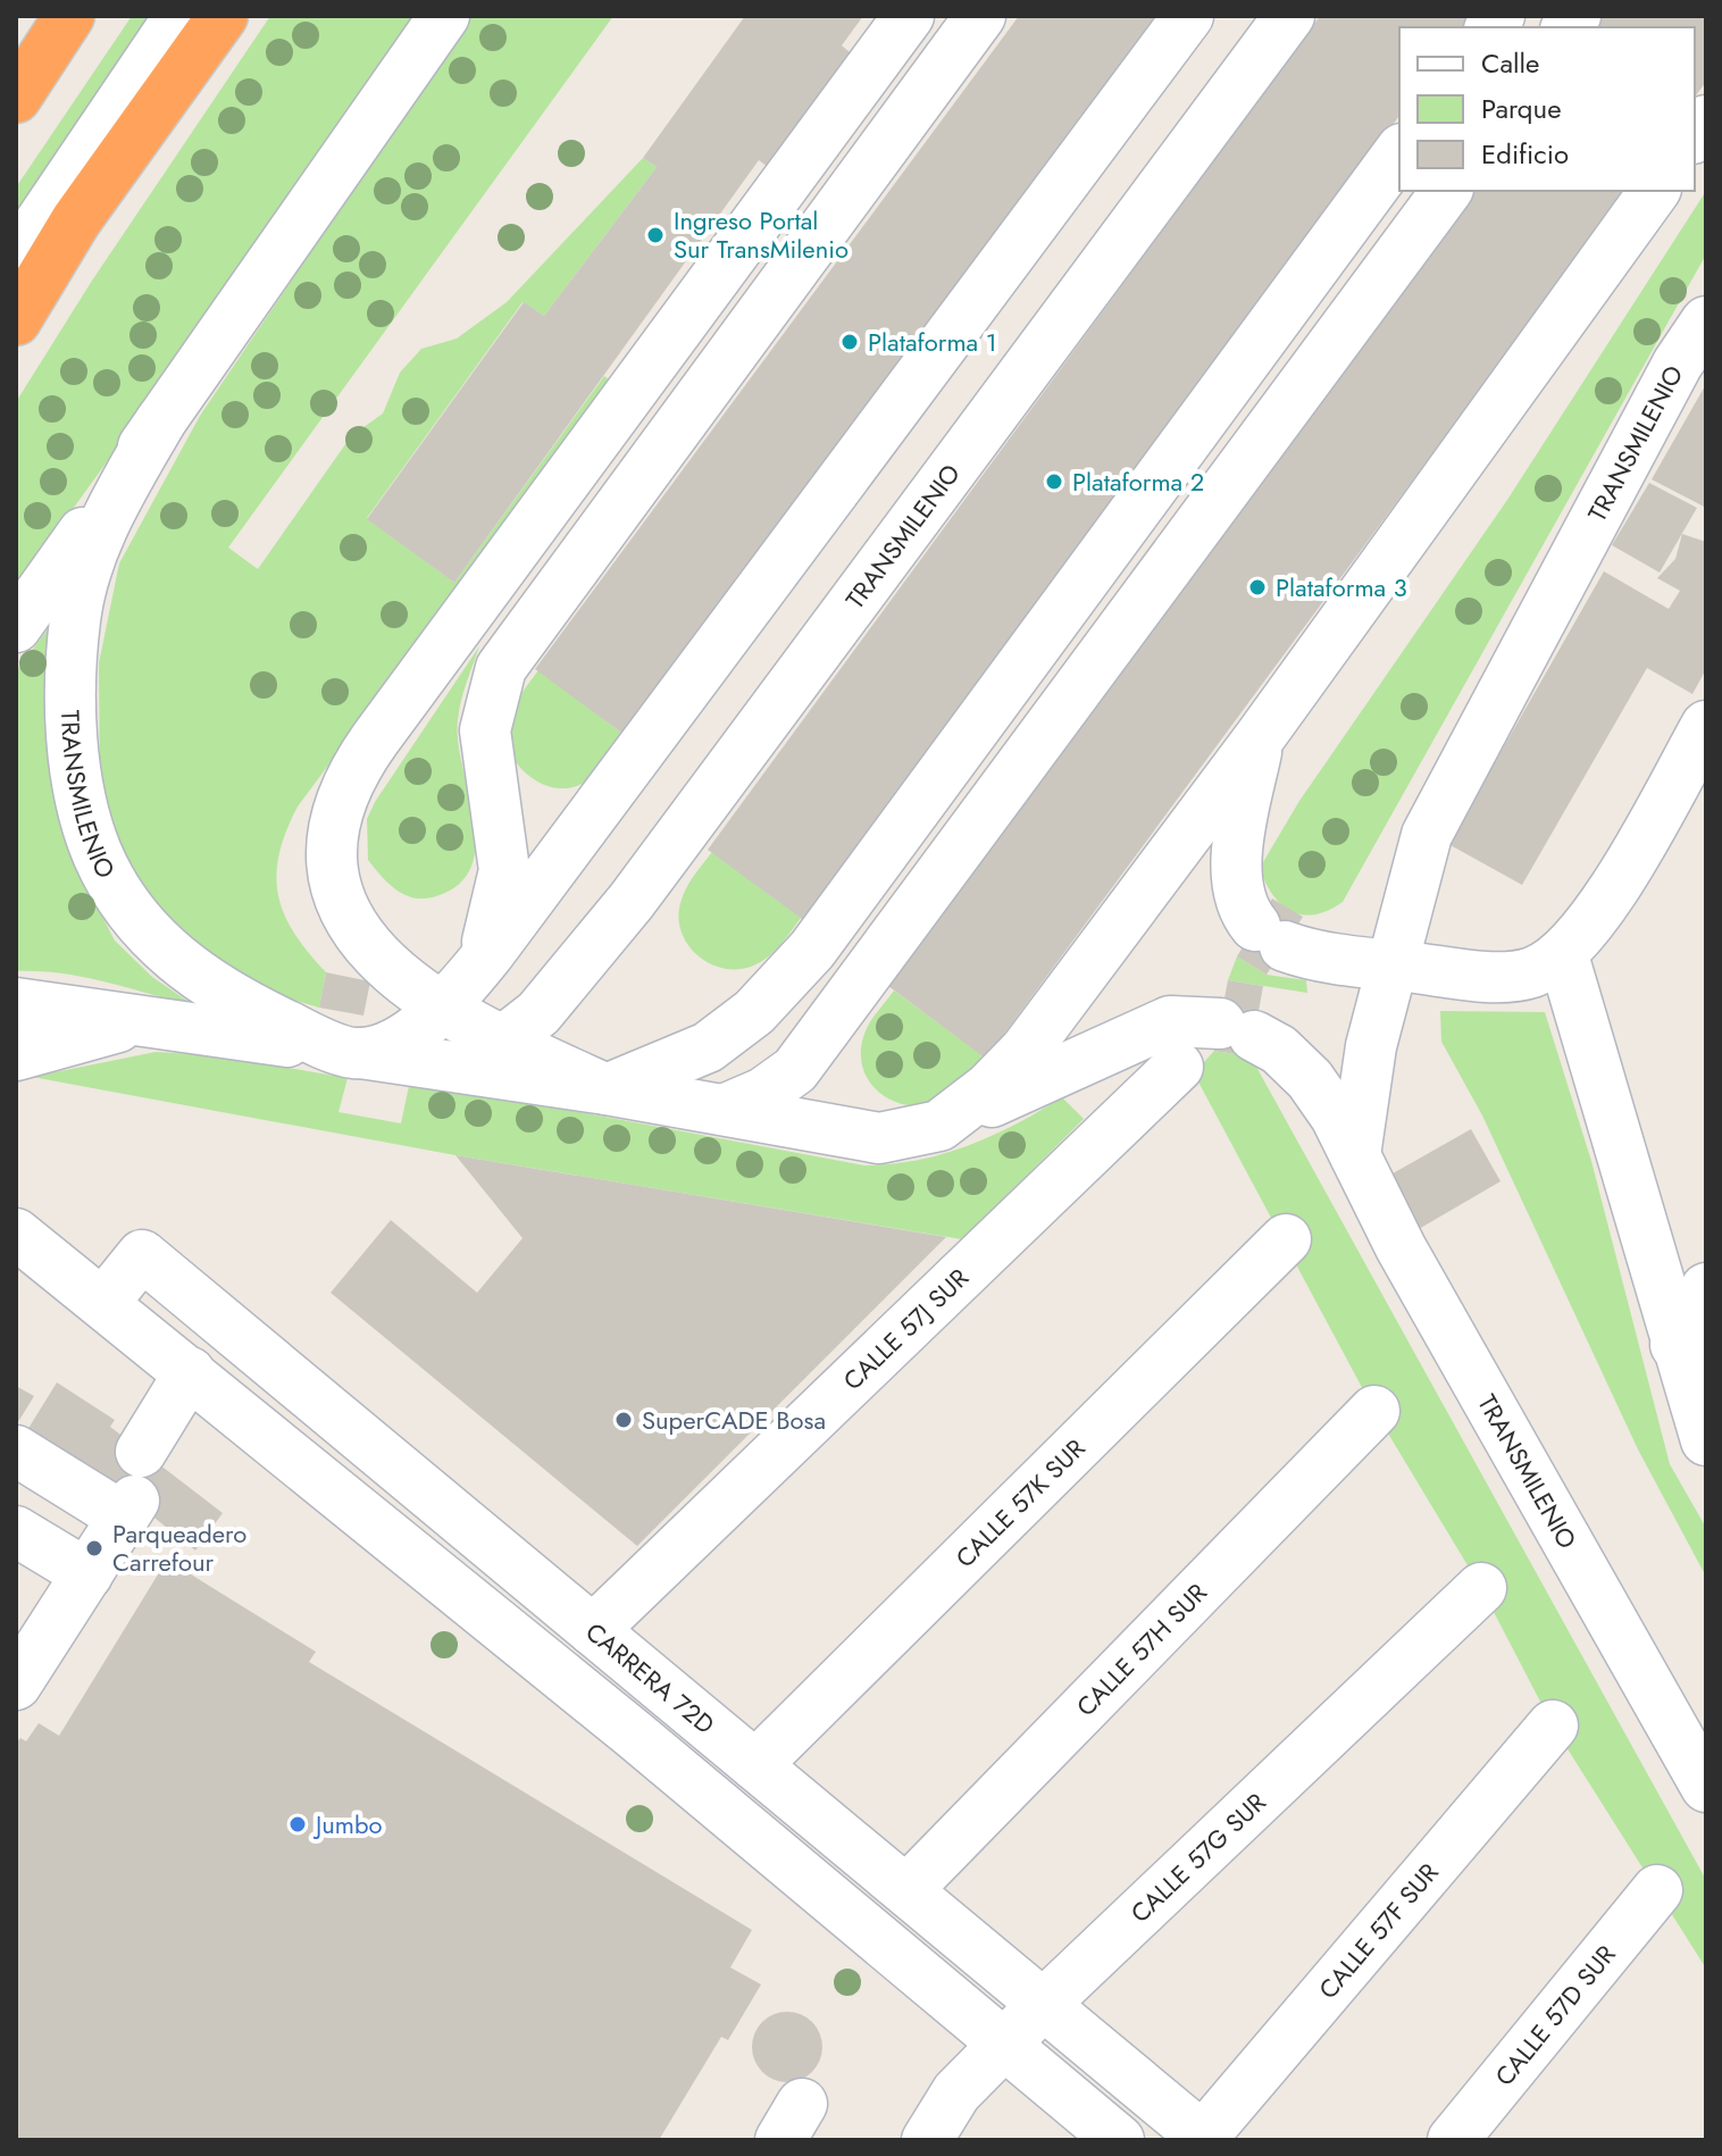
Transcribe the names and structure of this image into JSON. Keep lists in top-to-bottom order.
{
  "streets": {
    "street": [
      "TRANSMILENIO",
      "CALLE 57J SUR",
      "CALLE 57K SUR",
      "CALLE 57H SUR",
      "CARRERA 72D",
      "CALLE 57G SUR",
      "CALLE 57F SUR",
      "CALLE 57D SUR"
    ]
  },
  "crossings": [
    ["CALLE 57J SUR", "CARRERA 72D"],
    ["CALLE 57K SUR", "CARRERA 72D"],
    ["CALLE 57H SUR", "CARRERA 72D"],
    ["CARRERA 72D", "CALLE 57G SUR"],
    ["CARRERA 72D", "CALLE 57F SUR"]
  ],
  "places": [
    "Ingreso Portal Sur TransMilenio",
    "Plataforma 1",
    "Plataforma 2",
    "Plataforma 3",
    "SuperCADE Bosa",
    "Parqueadero Carrefour",
    "Jumbo"
  ],
  "legend": ["Calle", "Parque", "Edificio"]
}
